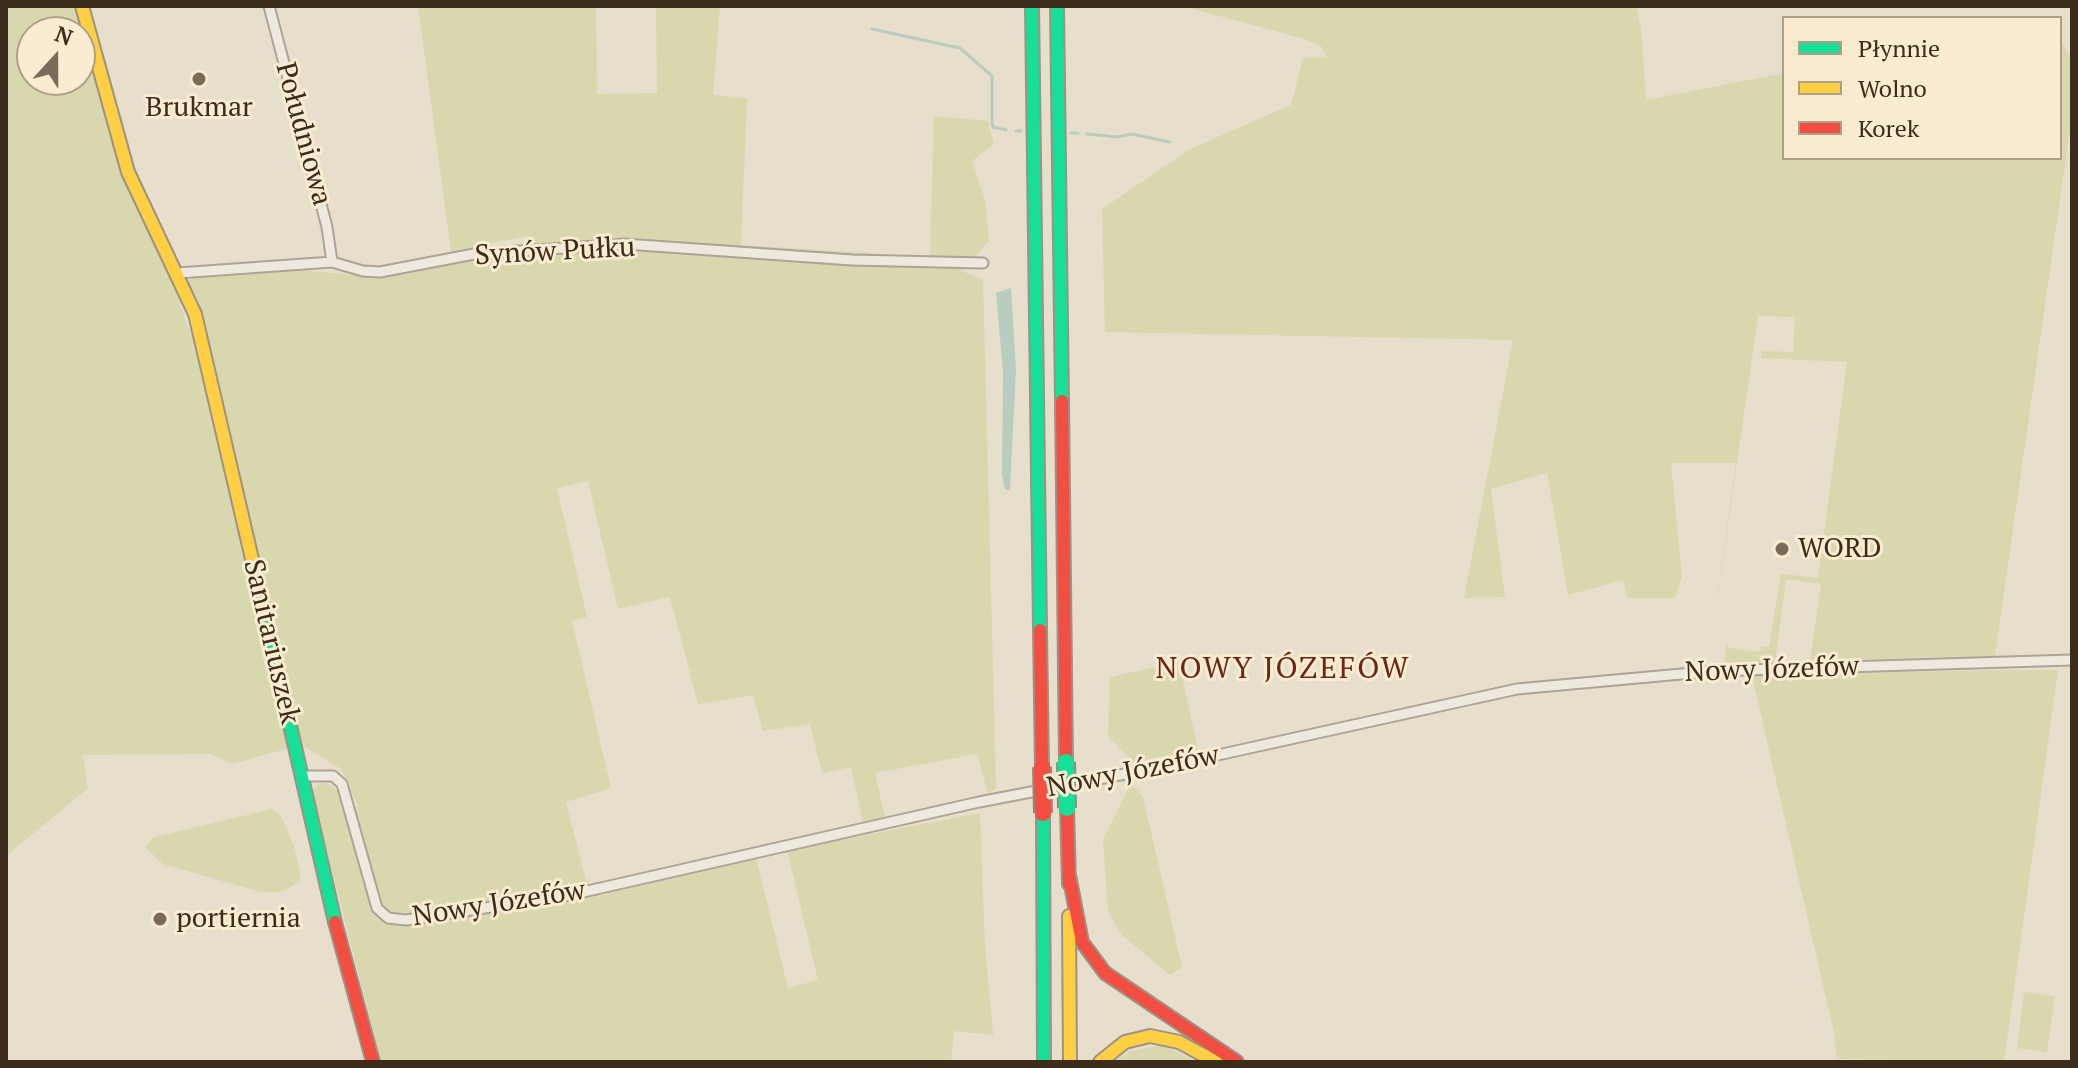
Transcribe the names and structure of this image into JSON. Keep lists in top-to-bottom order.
{
  "streets": {
    "main road": ["Sanitariuszek"],
    "street": ["Południowa", "Synów Pułku", "Nowy Józefów"]
  },
  "crossings": [
    ["Południowa", "Synów Pułku"],
    ["Synów Pułku", "Sanitariuszek"],
    ["Sanitariuszek", "Nowy Józefów"]
  ],
  "districts": ["NOWY JÓZEFÓW"],
  "places": ["Brukmar", "WORD", "portiernia"],
  "legend": ["Płynnie", "Wolno", "Korek"],
  "north": "top"
}
